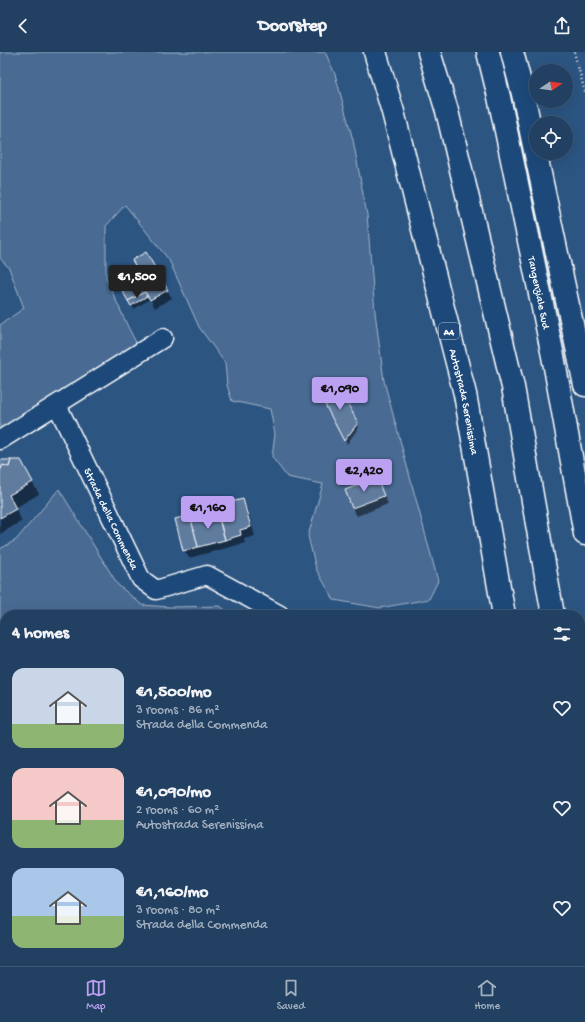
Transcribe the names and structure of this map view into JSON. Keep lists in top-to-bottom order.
{
  "streets": {
    "highway": ["Tangenziale Sud", "A4", "Autostrada Serenissima"],
    "street": ["Strada della Commenda"]
  },
  "north": "right",
  "page": {
    "header": "Doorstep",
    "price": [
      "€1,500",
      "€1,090",
      "€2,420",
      "€1,160"
    ],
    "heading": "4 homes",
    "list": [
      {
        "name": "€1,500/mo",
        "note": "3 rooms · 86 m² · Strada della Commenda"
      },
      {
        "name": "€1,090/mo",
        "note": "2 rooms · 60 m² · Autostrada Serenissima"
      },
      {
        "name": "€1,160/mo",
        "note": "3 rooms · 80 m² · Strada della Commenda"
      }
    ],
    "tabs": ["Map", "Saved", "Home"]
  }
}
